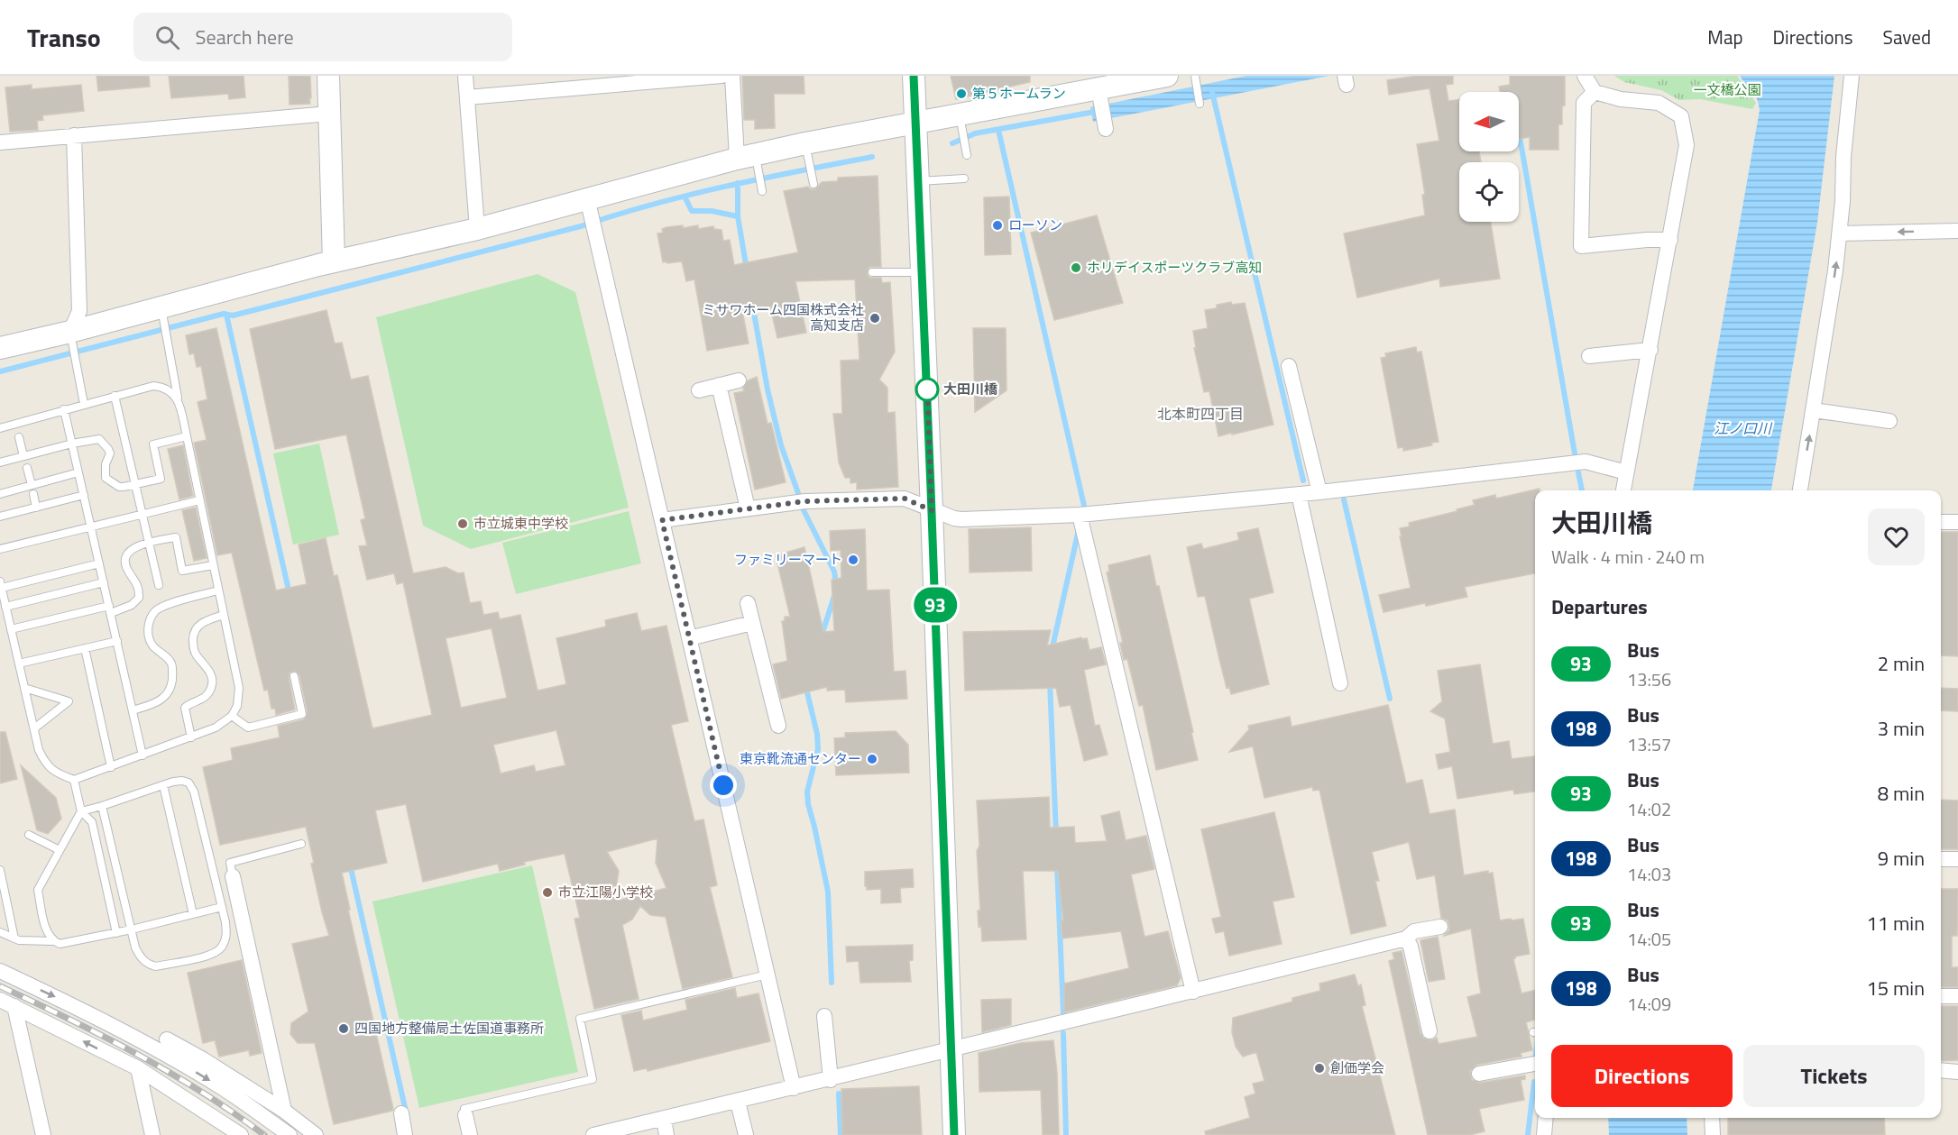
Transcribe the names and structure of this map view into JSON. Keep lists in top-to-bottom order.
{
  "districts": ["北本町四丁目"],
  "water": ["江ノ口川"],
  "parks": ["一文橋公園"],
  "places": [
    "第５ホームラン",
    "ローソン",
    "ホリデイスポーツクラブ高知",
    "ミサワホーム四国株式会社 高知支店",
    "大田川橋",
    "市立城東中学校",
    "ファミリーマート",
    "東京靴流通センター",
    "市立江陽小学校",
    "四国地方整備局土佐国道事務所",
    "創価学会"
  ],
  "lines": ["bus line 93"],
  "north": "left",
  "page": {
    "header": "Transo",
    "search": "Search here",
    "nav": ["Map", "Directions", "Saved"],
    "on_map": "93",
    "heading": [
      ["大田川橋", "Walk · 4 min · 240 m"],
      "Departures"
    ],
    "list": [
      {
        "mark": "93",
        "name": "Bus",
        "note": "13:56",
        "value": "2 min"
      },
      {
        "mark": "198",
        "name": "Bus",
        "note": "13:57",
        "value": "3 min"
      },
      {
        "mark": "93",
        "name": "Bus",
        "note": "14:02",
        "value": "8 min"
      },
      {
        "mark": "198",
        "name": "Bus",
        "note": "14:03",
        "value": "9 min"
      },
      {
        "mark": "93",
        "name": "Bus",
        "note": "14:05",
        "value": "11 min"
      },
      {
        "mark": "198",
        "name": "Bus",
        "note": "14:09",
        "value": "15 min"
      }
    ],
    "buttons": ["Directions", "Tickets"]
  }
}
